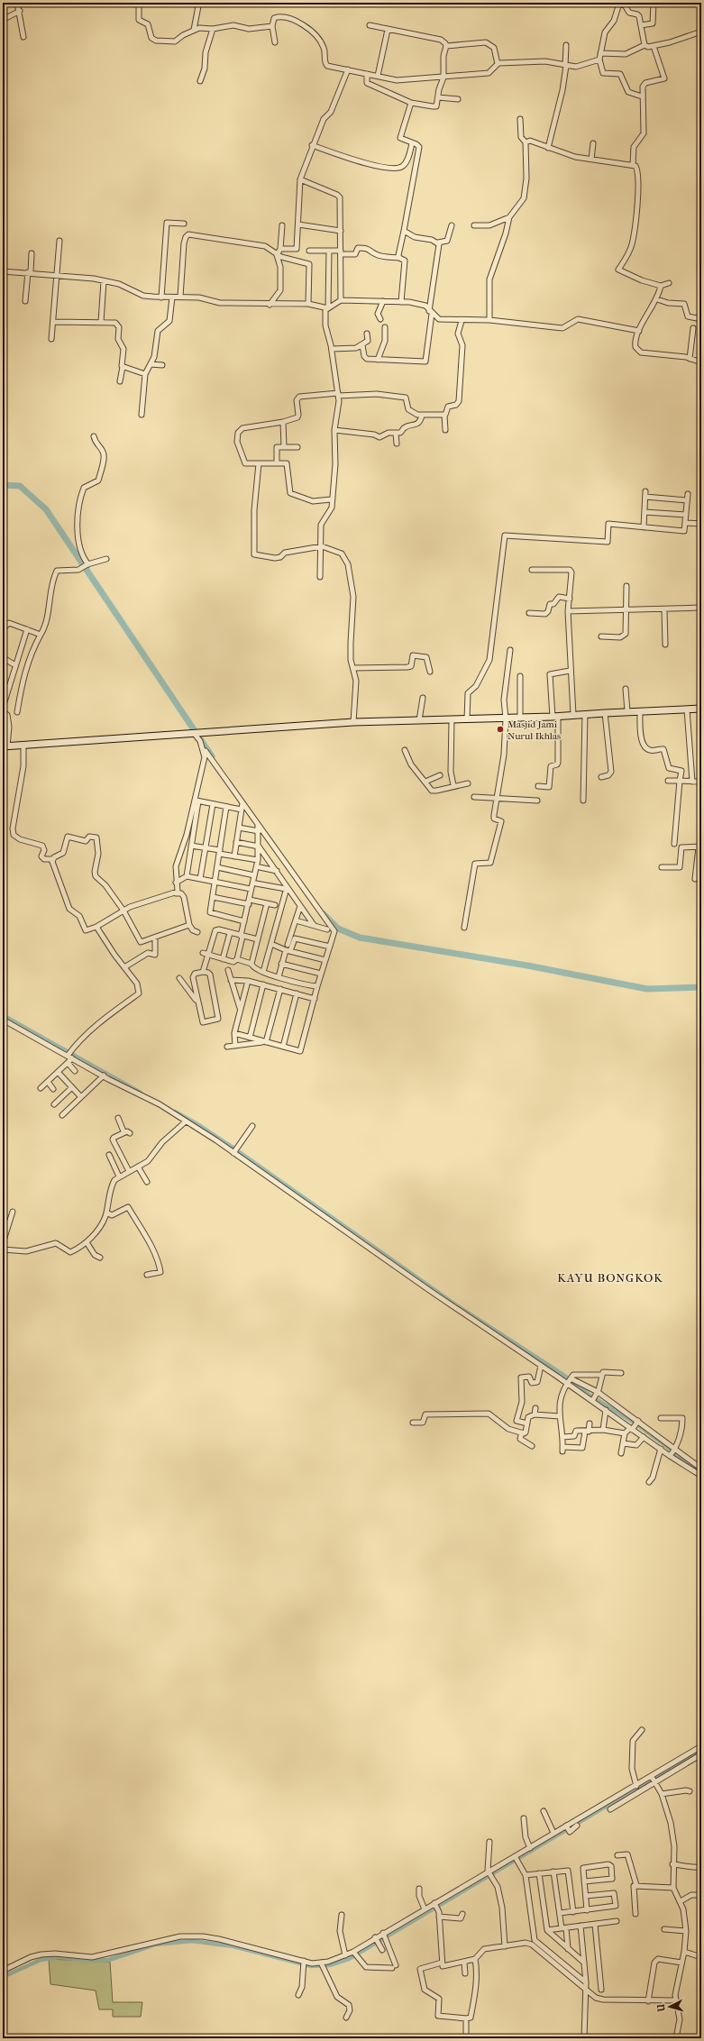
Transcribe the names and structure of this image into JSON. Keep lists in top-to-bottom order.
{
  "districts": ["KAYU BONGKOK"],
  "places": ["Masjid Jami Nurul Ikhlas"],
  "north": "left"
}
